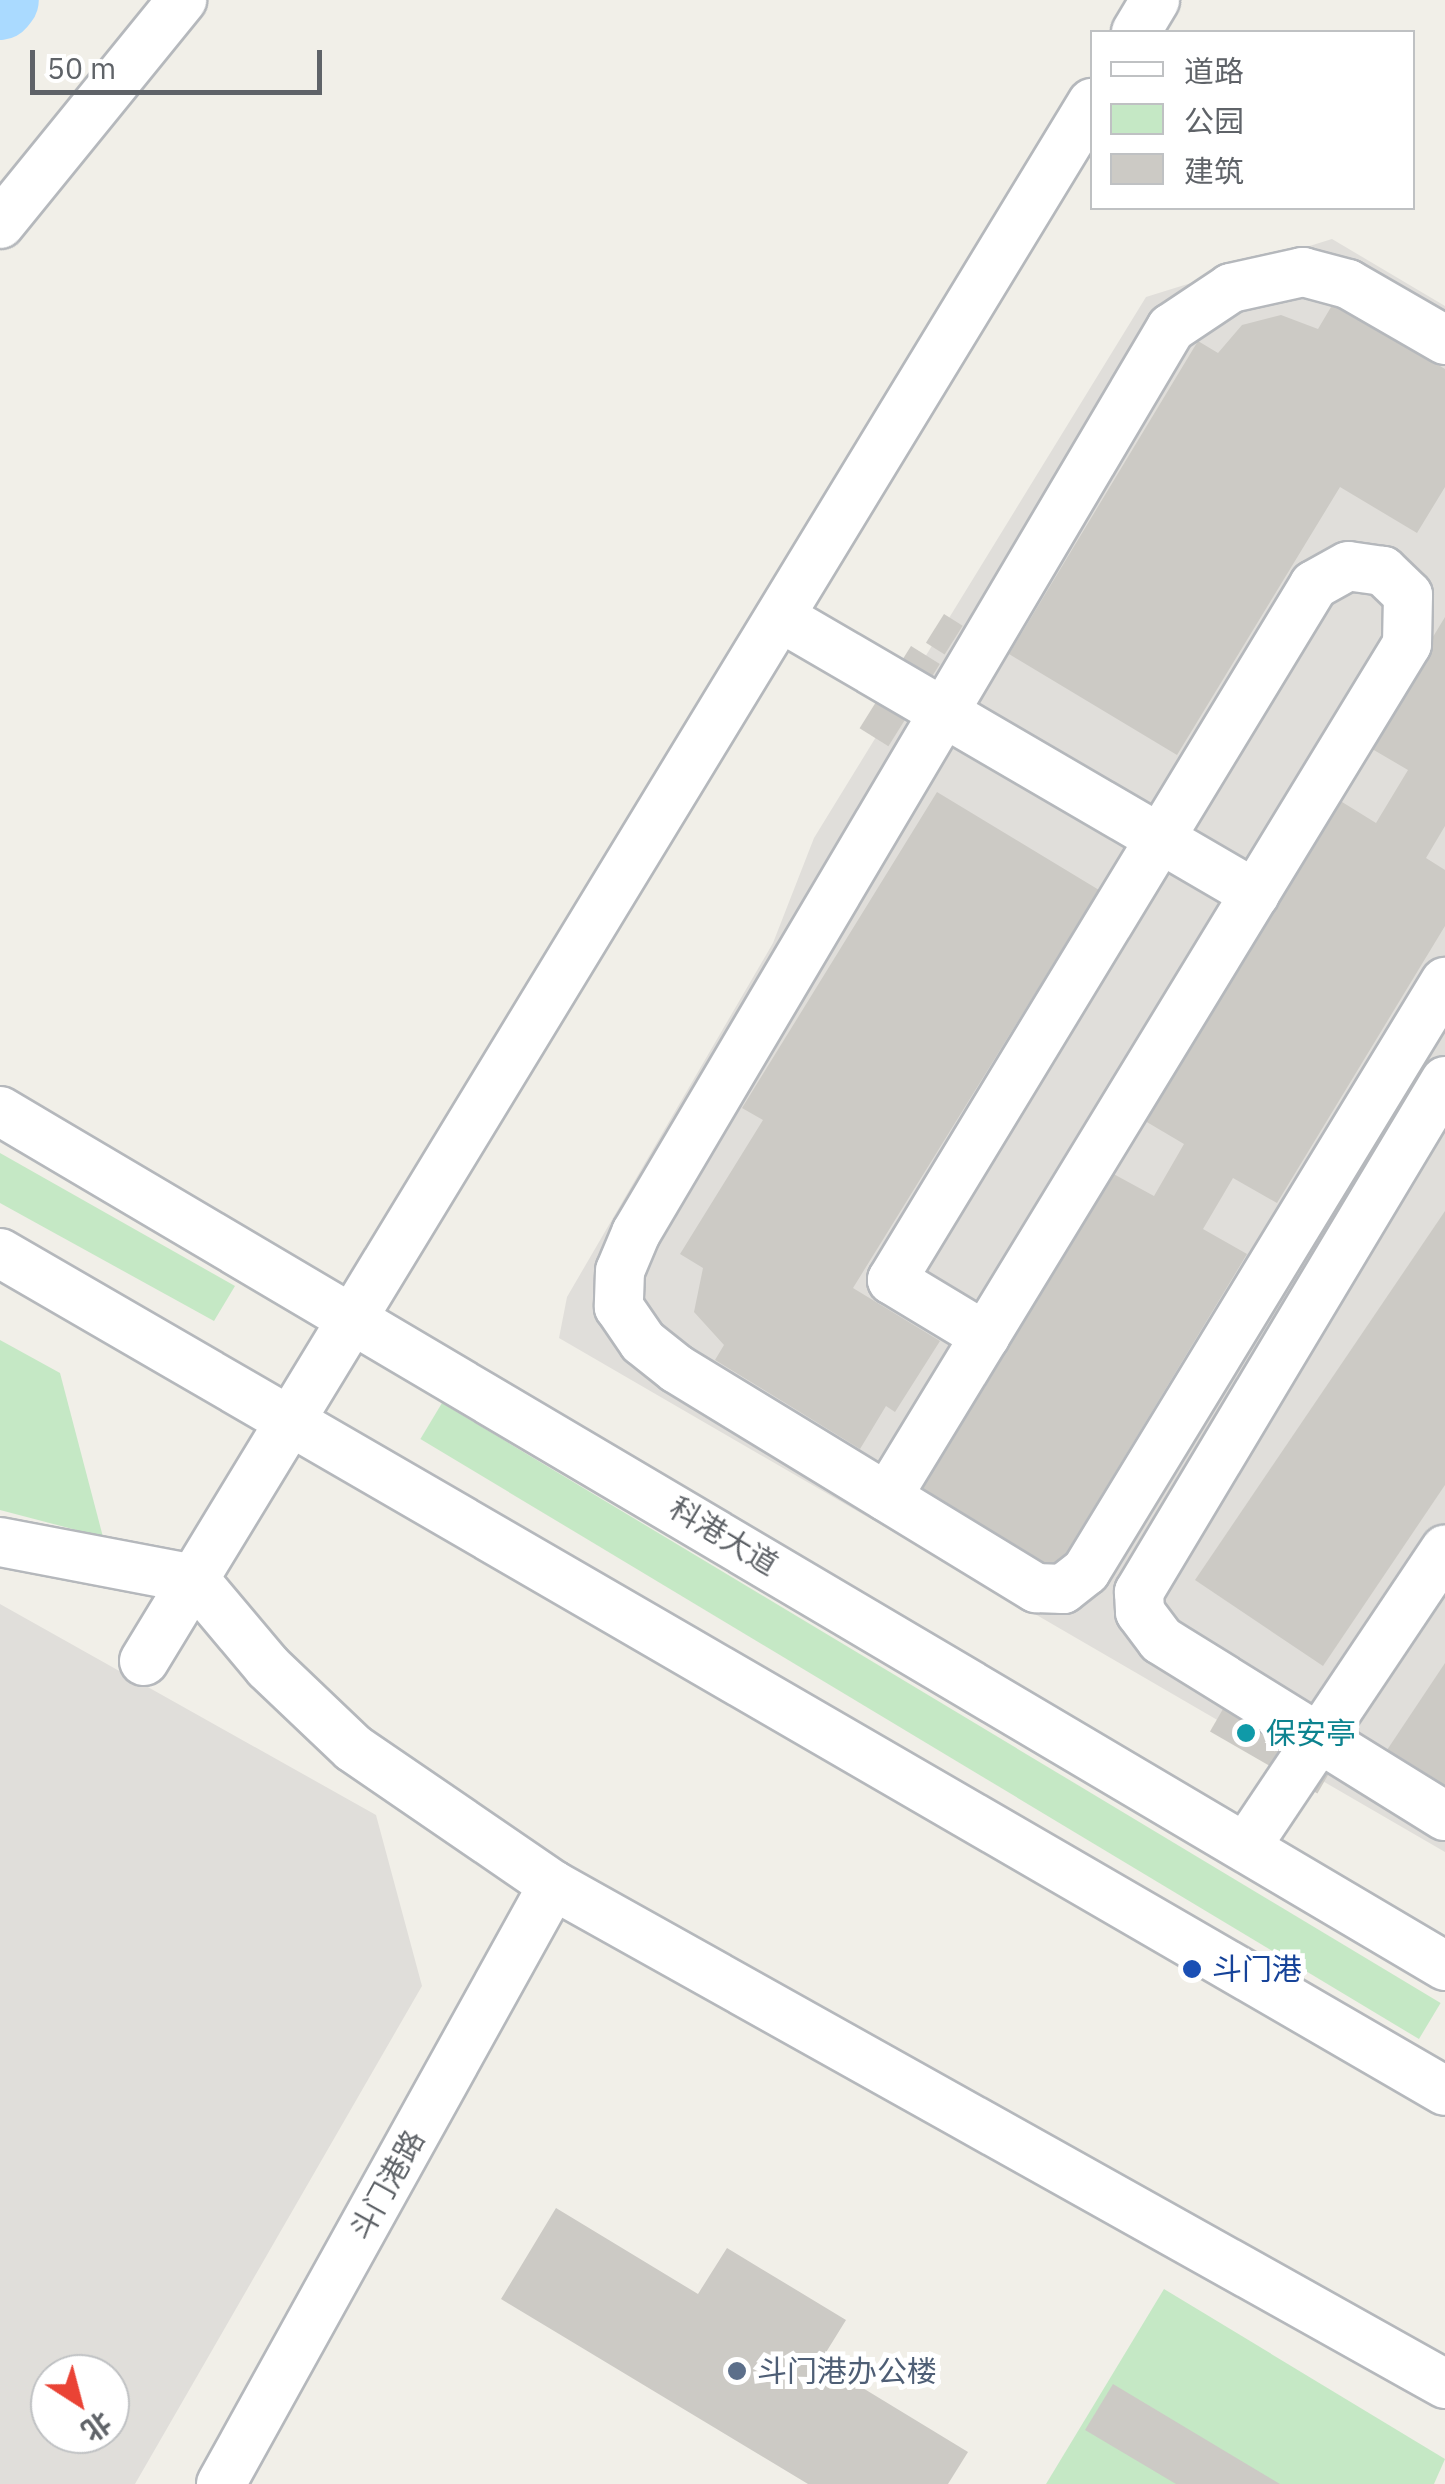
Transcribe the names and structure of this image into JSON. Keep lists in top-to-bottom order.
{
  "streets": {
    "street": ["科港大道", "斗门港路"]
  },
  "places": ["保安亭", "斗门港", "斗门港办公楼"],
  "legend": ["道路", "公园", "建筑"],
  "scale_bar": "50 m",
  "north": "bottom right"
}
